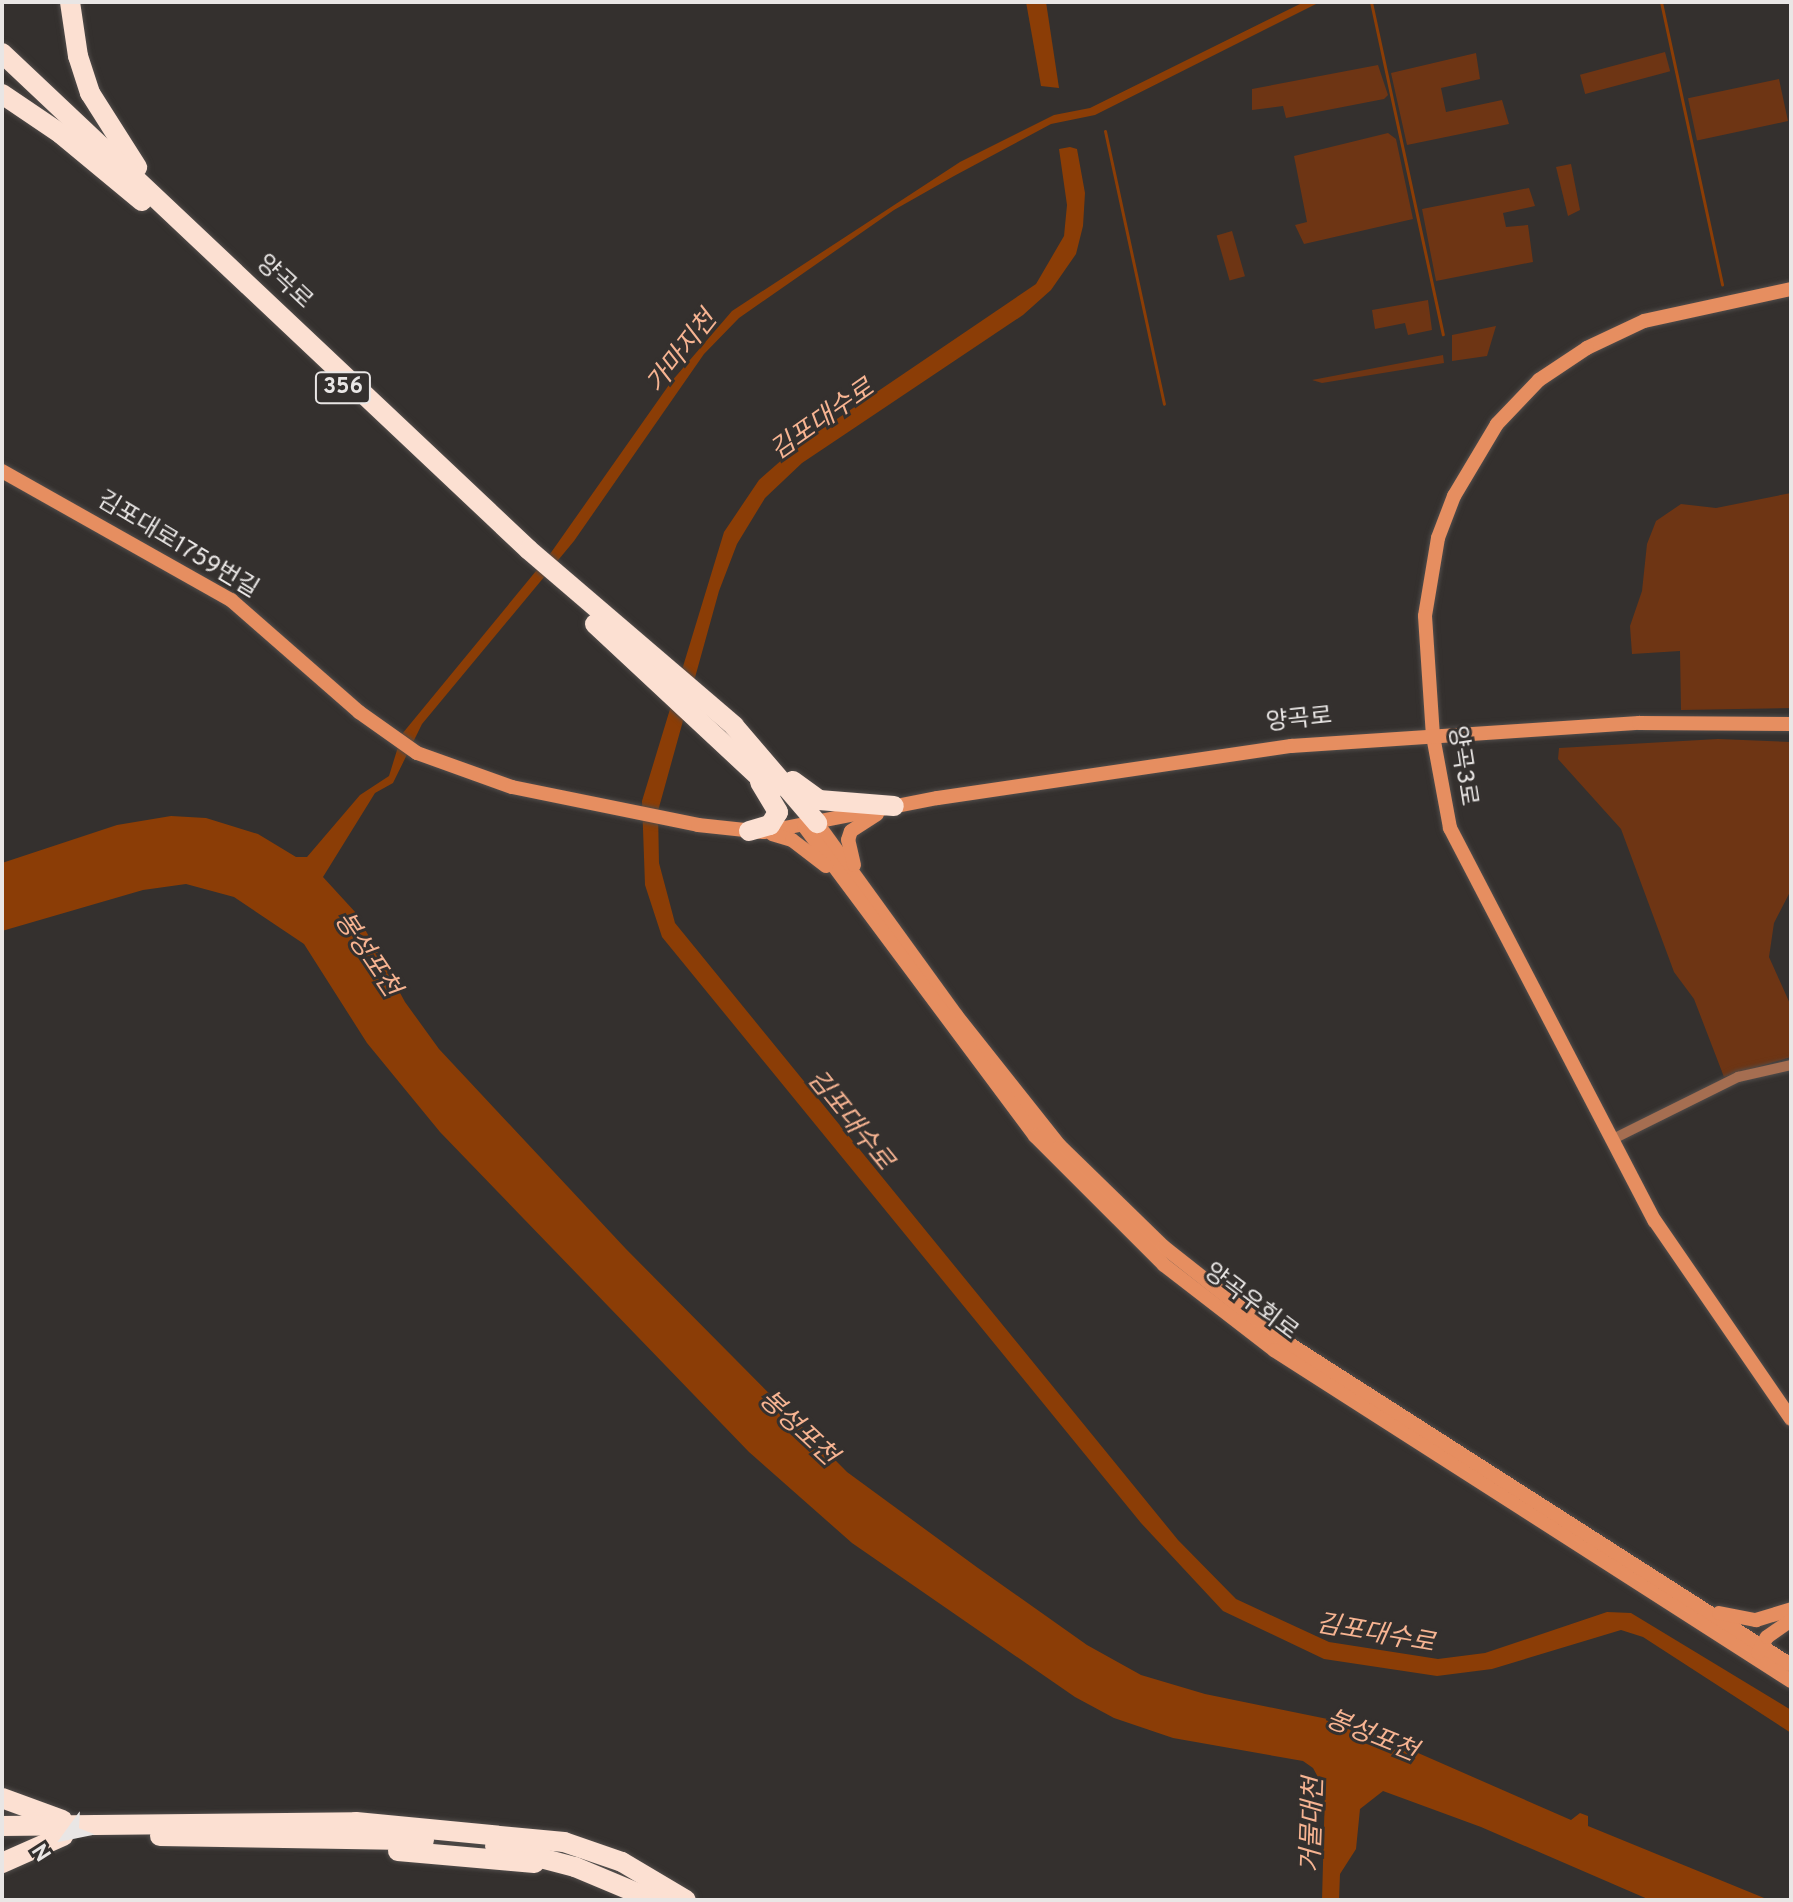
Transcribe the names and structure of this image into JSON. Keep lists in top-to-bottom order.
{
  "streets": {
    "highway": ["양곡로", "356"],
    "street": ["김포대로1759번길", "양곡3로", "양곡우회로"]
  },
  "crossings": [
    ["양곡로", "356"],
    ["양곡로", "양곡3로"],
    ["양곡로", "양곡우회로"],
    ["356", "양곡우회로"]
  ],
  "water": [
    "가마지천",
    "김포대수로",
    "봉성포천",
    "거물대천"
  ],
  "north": "bottom left"
}
